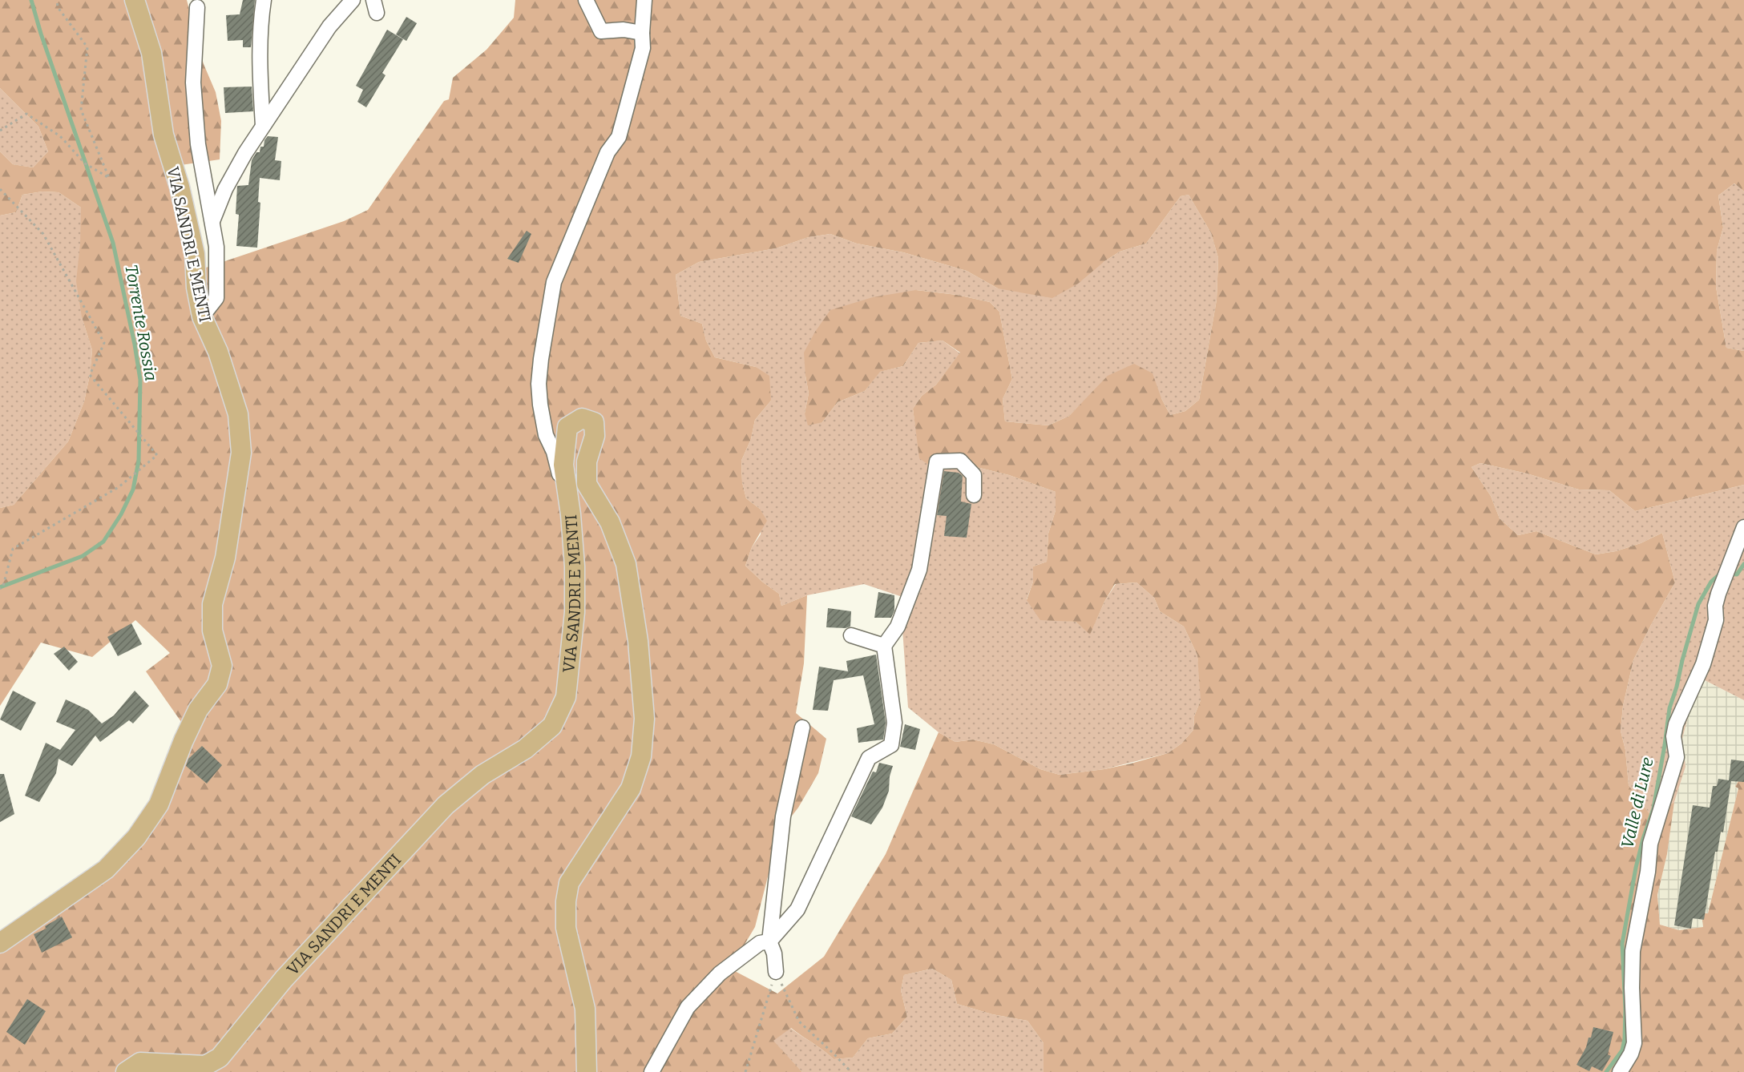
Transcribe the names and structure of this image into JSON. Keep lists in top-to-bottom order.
{
  "streets": {
    "main road": ["VIA SANDRI E MENTI"]
  },
  "water": ["Torrente Rossia", "Valle di Lure"]
}
